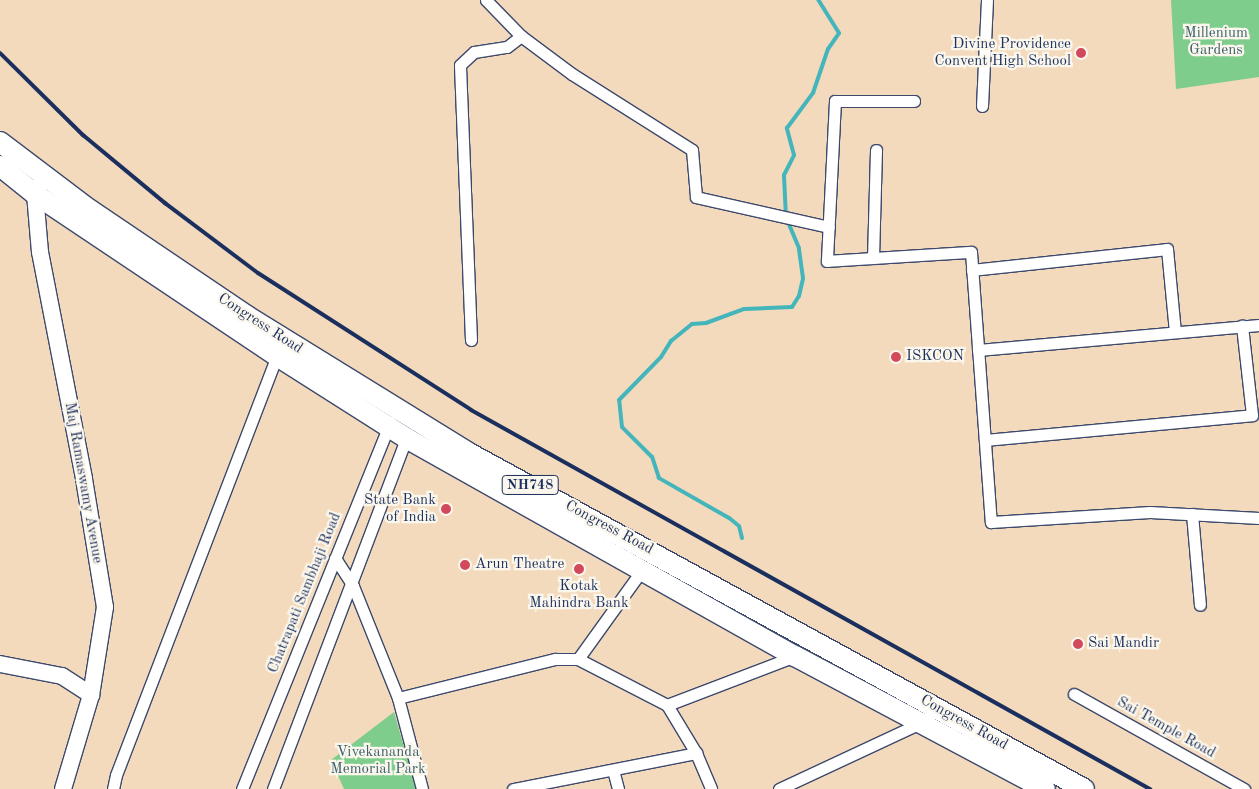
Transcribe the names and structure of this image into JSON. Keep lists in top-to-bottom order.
{
  "streets": {
    "highway": ["Congress Road", "NH748"],
    "street": ["Maj Ramaswamy Avenue", "Chatrapati Sambhaji Road", "Sai Temple Road"]
  },
  "crossings": [
    ["Congress Road", "Maj Ramaswamy Avenue"],
    ["Congress Road", "Chatrapati Sambhaji Road"]
  ],
  "parks": ["Millenium Gardens", "Vivekananda Memorial Park"],
  "places": [
    "Divine Providence Convent High School",
    "ISKCON",
    "State Bank of India",
    "Arun Theatre",
    "Kotak Mahindra Bank",
    "Sai Mandir"
  ]
}
